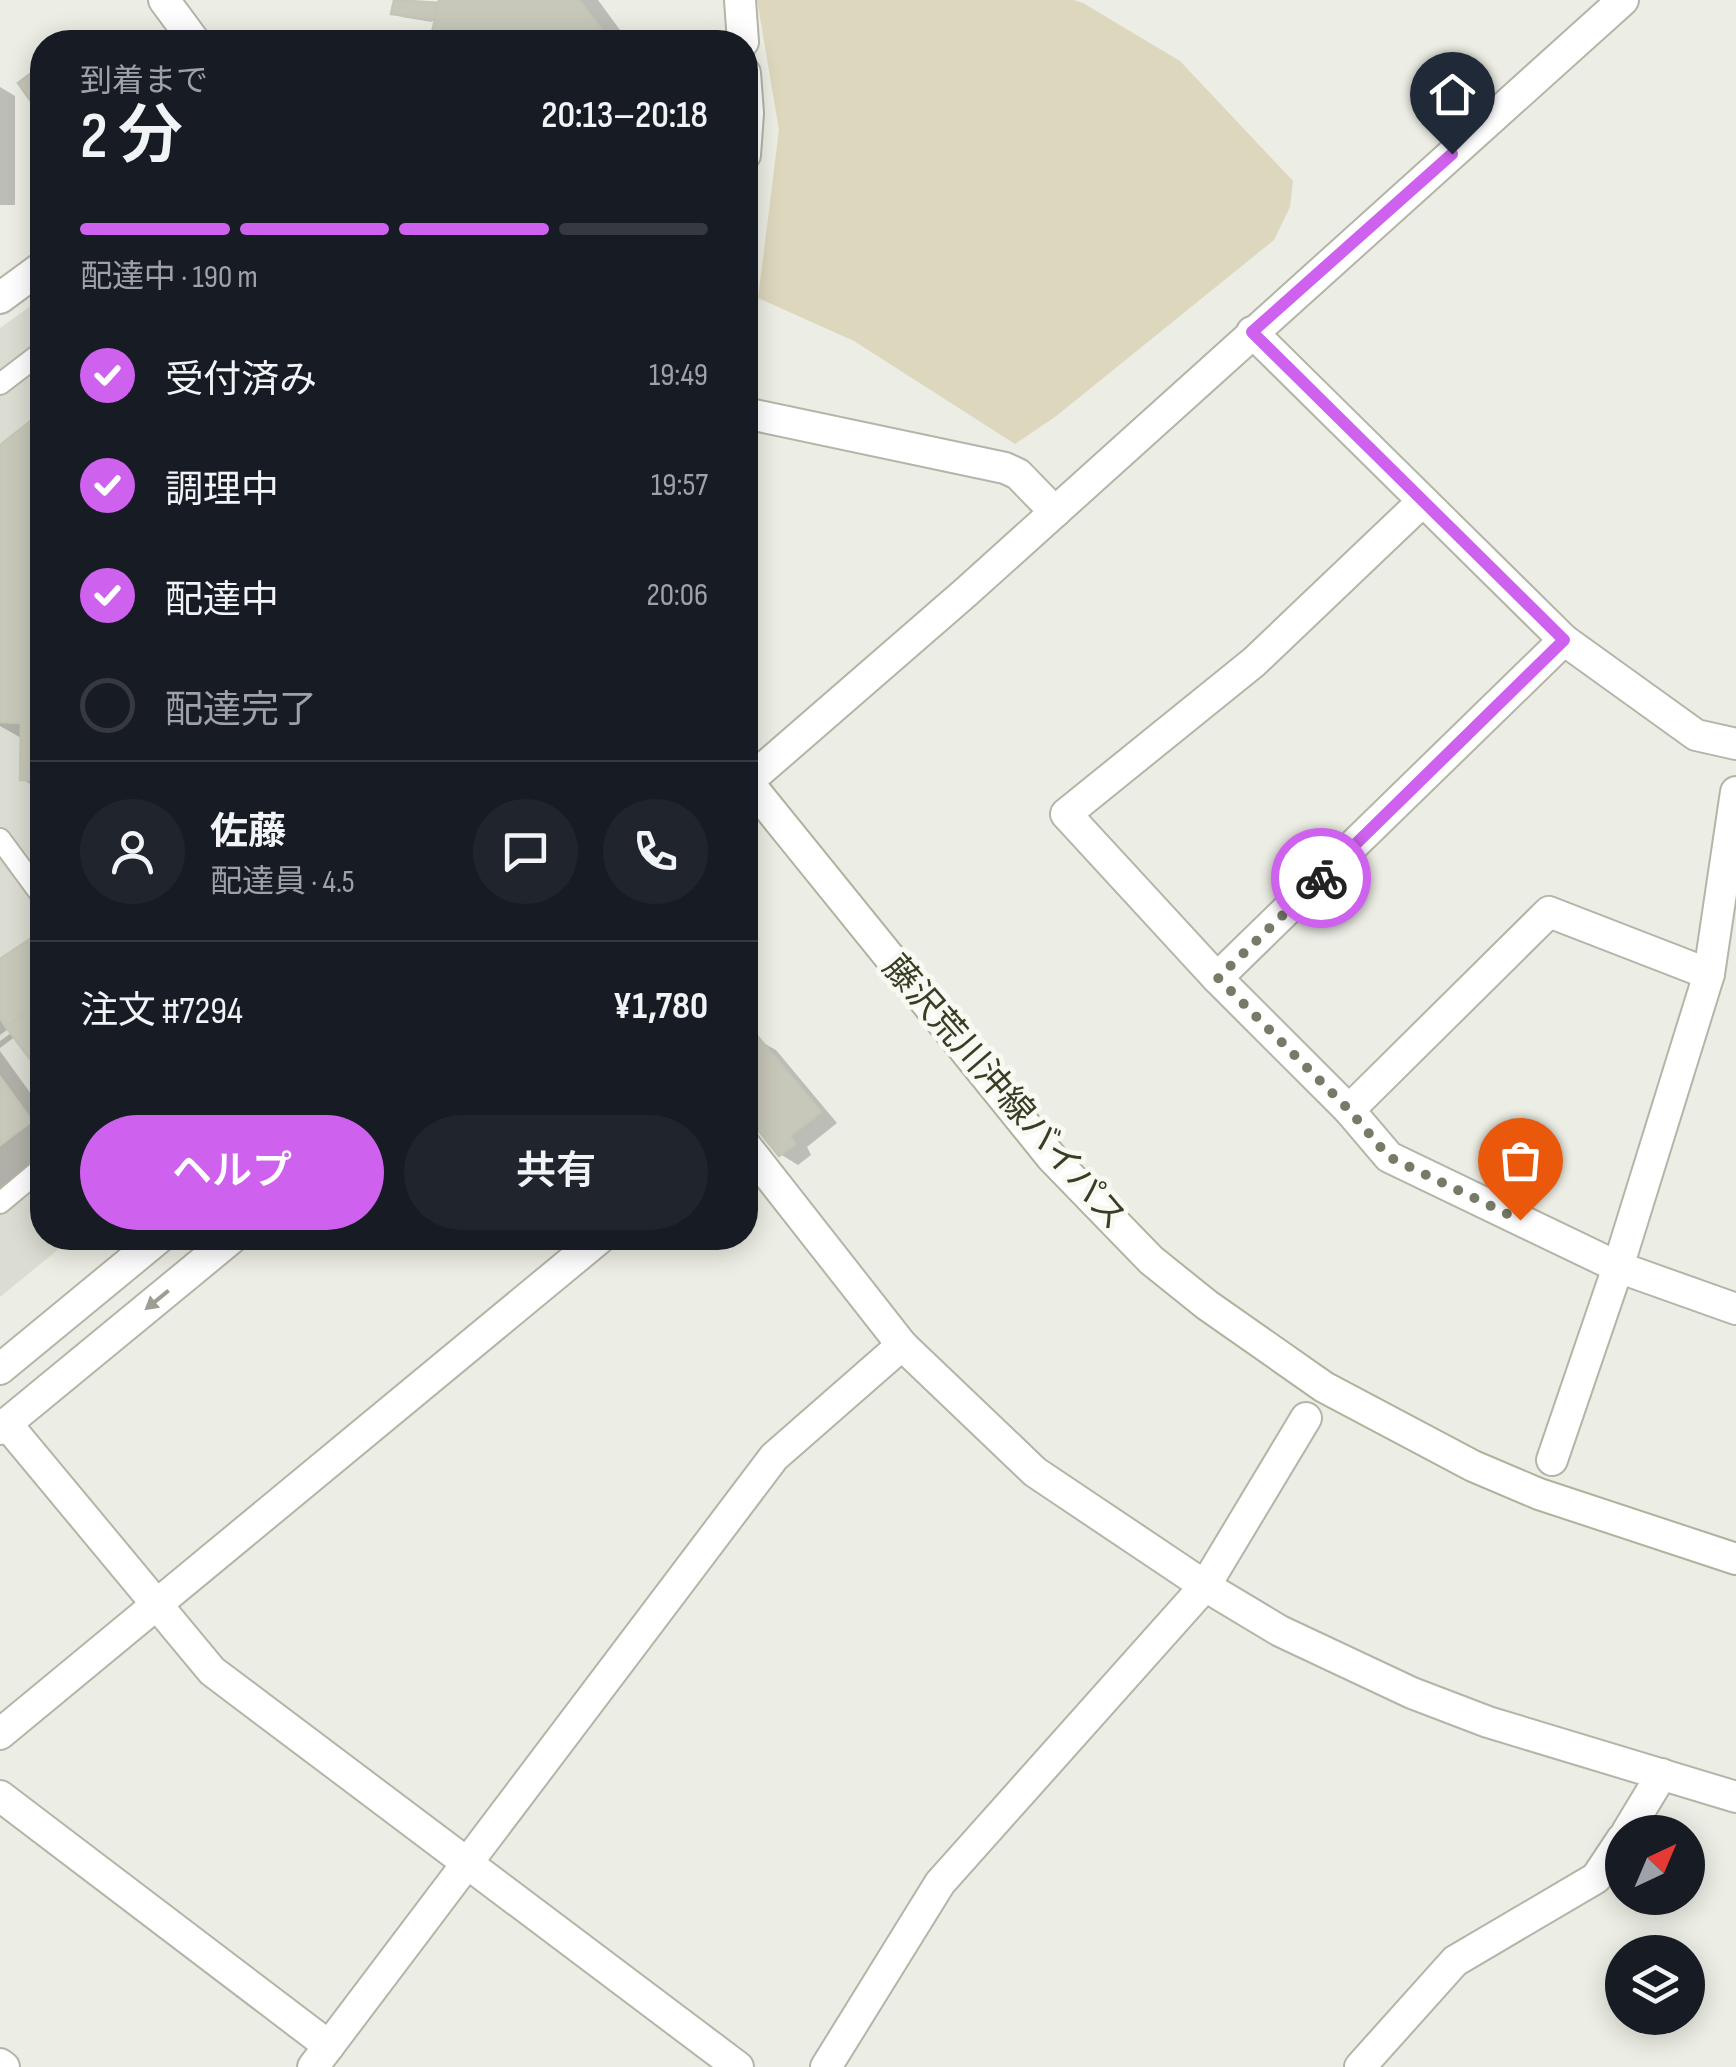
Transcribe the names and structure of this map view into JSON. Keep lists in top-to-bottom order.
{
  "streets": {
    "street": ["藤沢荒川沖線バイパス"]
  },
  "north": "top right",
  "page": {
    "heading": ["2 分", "到着まで", "20:13–20:18"],
    "panel": [
      "佐藤",
      "配達員 · 4.5",
      "注文 #7294",
      "¥1,780"
    ],
    "bar": "配達中 · 190 m",
    "list": [
      ["受付済み", "19:49"],
      ["調理中", "19:57"],
      ["配達中", "20:06"],
      "配達完了"
    ],
    "buttons": ["ヘルプ", "共有"]
  }
}
